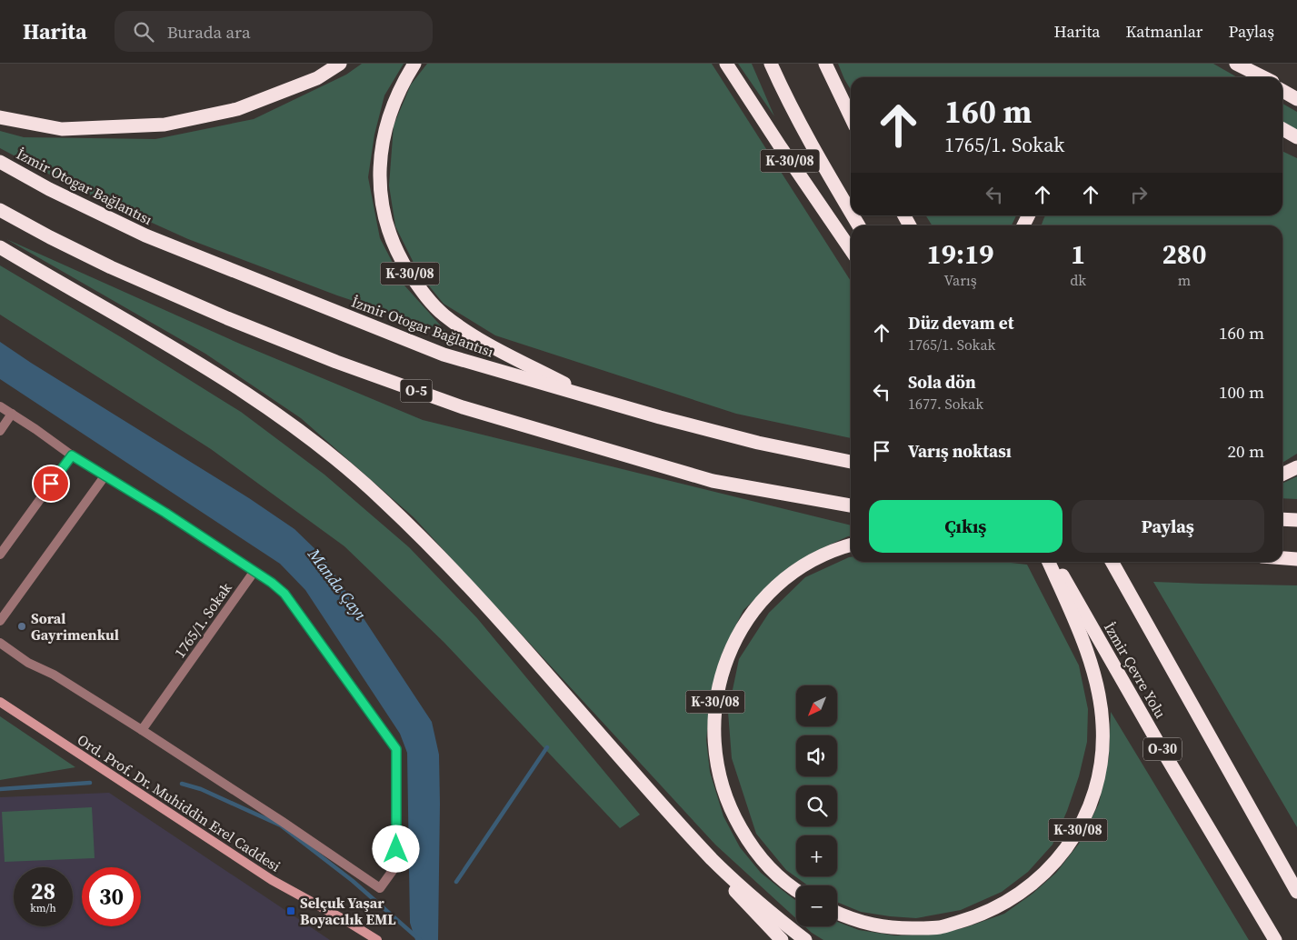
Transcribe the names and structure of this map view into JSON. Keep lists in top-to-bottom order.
{
  "streets": {
    "highway": [
      "K-30/08",
      "İzmir Otogar Bağlantısı",
      "O-5",
      "İzmir Çevre Yolu",
      "O-30"
    ],
    "main road": ["Ord. Prof. Dr. Muhiddin Erel Caddesi"],
    "street": ["1765/1. Sokak"]
  },
  "crossings": [
    ["K-30/08", "İzmir Otogar Bağlantısı"]
  ],
  "water": ["Manda Çayı"],
  "places": {
    "other": ["Soral Gayrimenkul"],
    "transit": ["Selçuk Yaşar Boyacılık EML"]
  },
  "north": "bottom left",
  "page": {
    "header": "Harita",
    "search": "Burada ara",
    "nav": ["Harita", "Katmanlar", "Paylaş"],
    "turn": ["160 m", "1765/1. Sokak"],
    "eta": [
      "19:19",
      "Varış",
      "1",
      "dk",
      "280",
      "m"
    ],
    "list": [
      {
        "name": "Düz devam et",
        "note": "1765/1. Sokak",
        "value": "160 m"
      },
      {
        "name": "Sola dön",
        "note": "1677. Sokak",
        "value": "100 m"
      },
      {
        "name": "Varış noktası",
        "value": "20 m"
      }
    ],
    "buttons": ["Çıkış", "Paylaş"],
    "map_buttons": ["+", "−"],
    "speed": "28 km/h",
    "limit": "30"
  }
}
